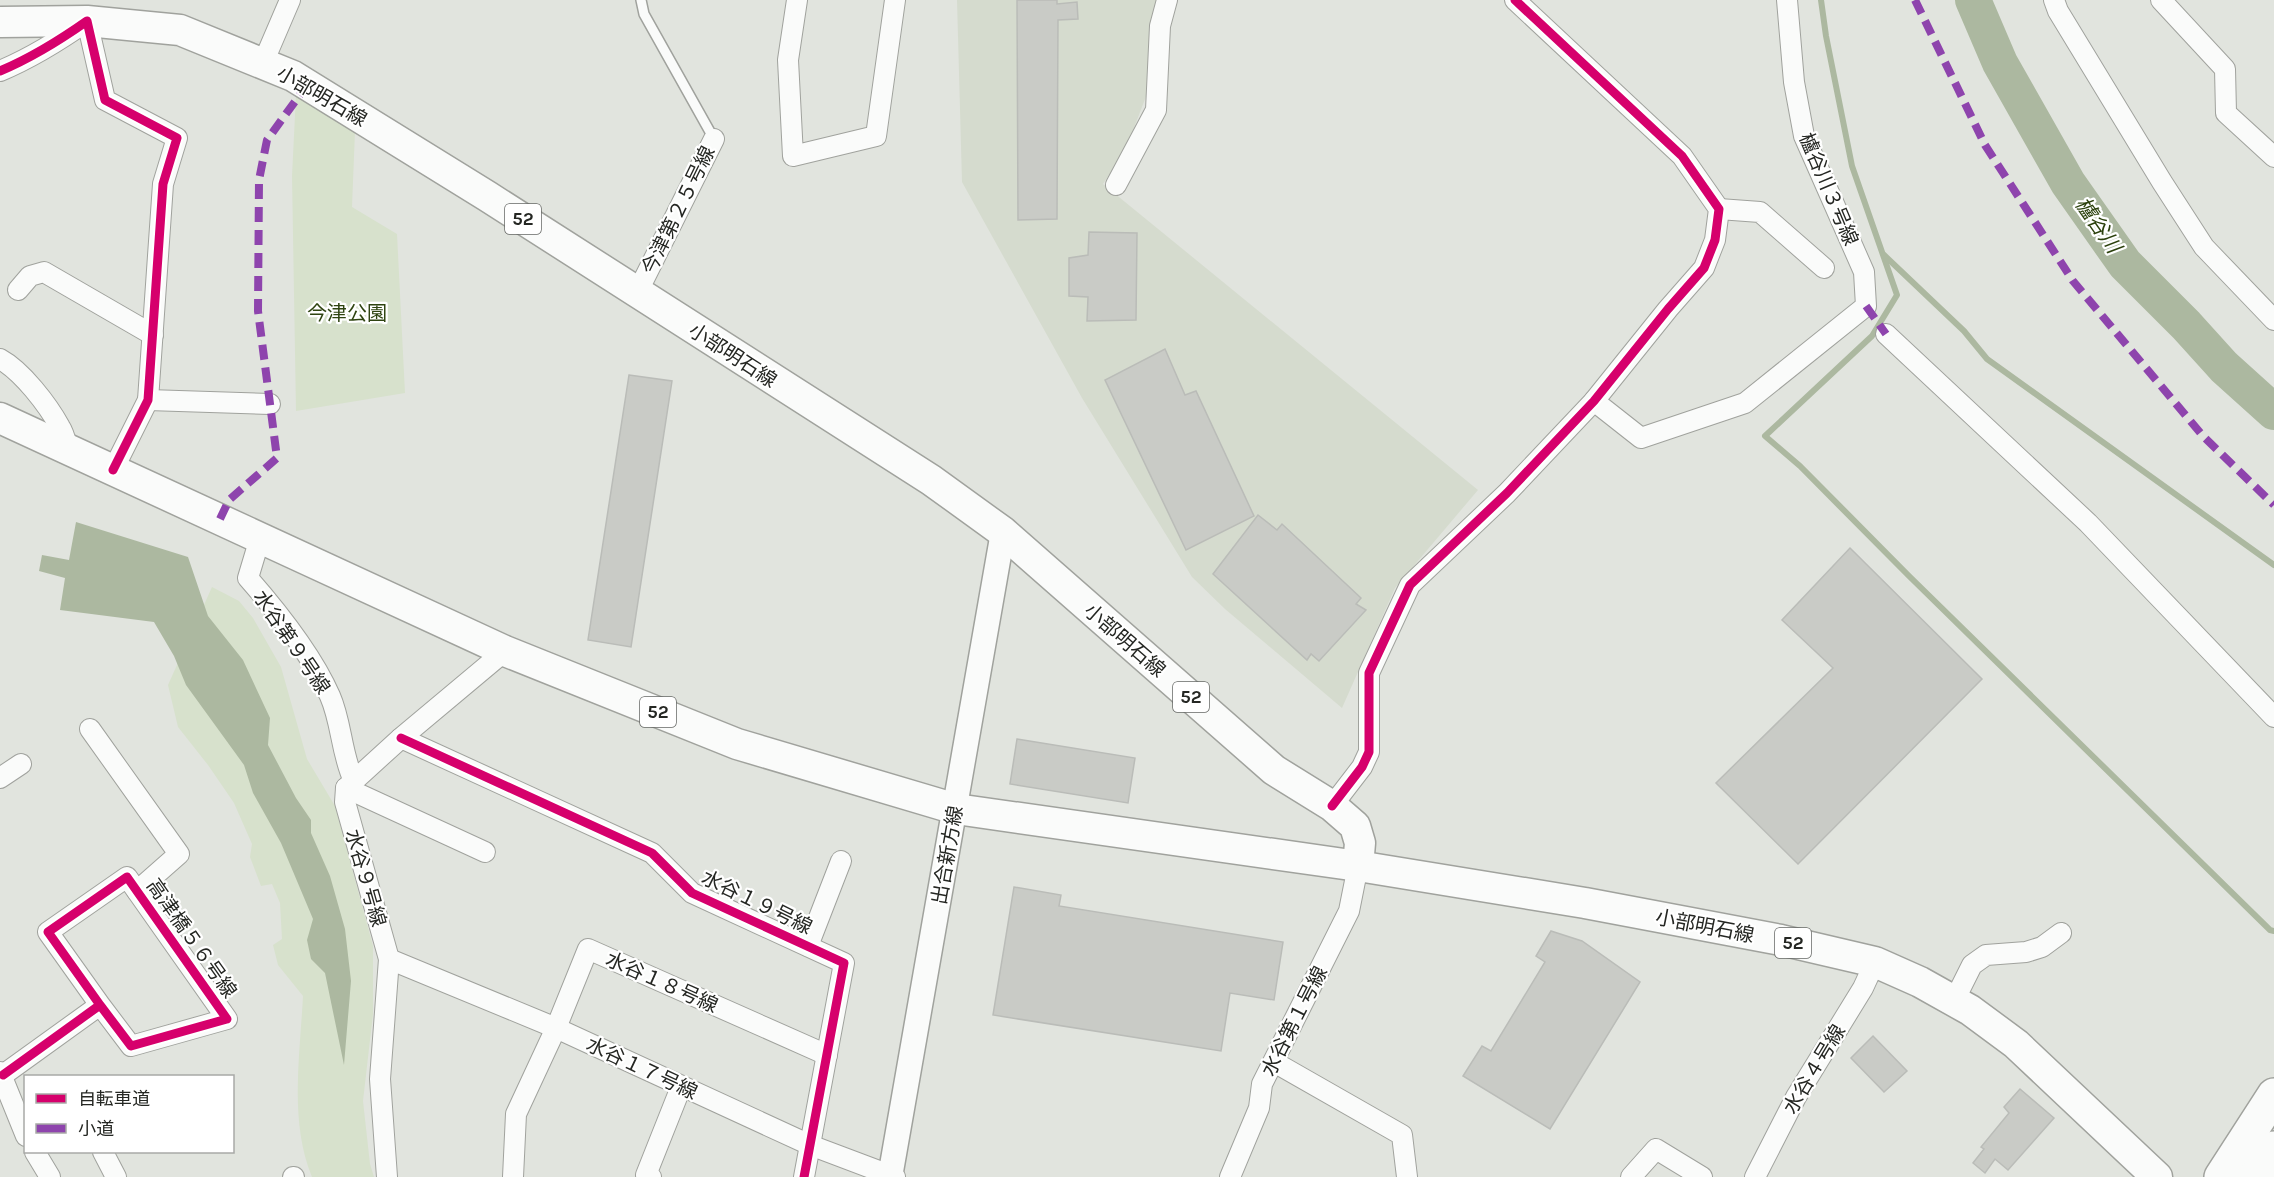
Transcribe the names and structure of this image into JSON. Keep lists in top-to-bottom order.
{
  "streets": {
    "main road": ["小部明石線", "52"],
    "street": [
      "櫨谷川３号線",
      "今津第２５号線",
      "水谷第９号線",
      "出合新方線",
      "水谷９号線",
      "水谷１９号線",
      "高津橋５６号線",
      "水谷１８号線",
      "水谷第１号線",
      "水谷１７号線",
      "水谷４号線"
    ]
  },
  "crossings": [
    ["小部明石線", "今津第２５号線"],
    ["小部明石線", "水谷第９号線"],
    ["小部明石線", "出合新方線"],
    ["小部明石線", "水谷第１号線"],
    ["小部明石線", "水谷４号線"],
    ["水谷第９号線", "水谷９号線"],
    ["出合新方線", "水谷１７号線"],
    ["水谷９号線", "水谷１７号線"],
    ["水谷１９号線", "水谷１８号線"],
    ["水谷１９号線", "水谷１７号線"],
    ["水谷１８号線", "水谷１７号線"]
  ],
  "water": ["櫨谷川"],
  "parks": ["今津公園"],
  "legend": ["自転車道", "小道"]
}
